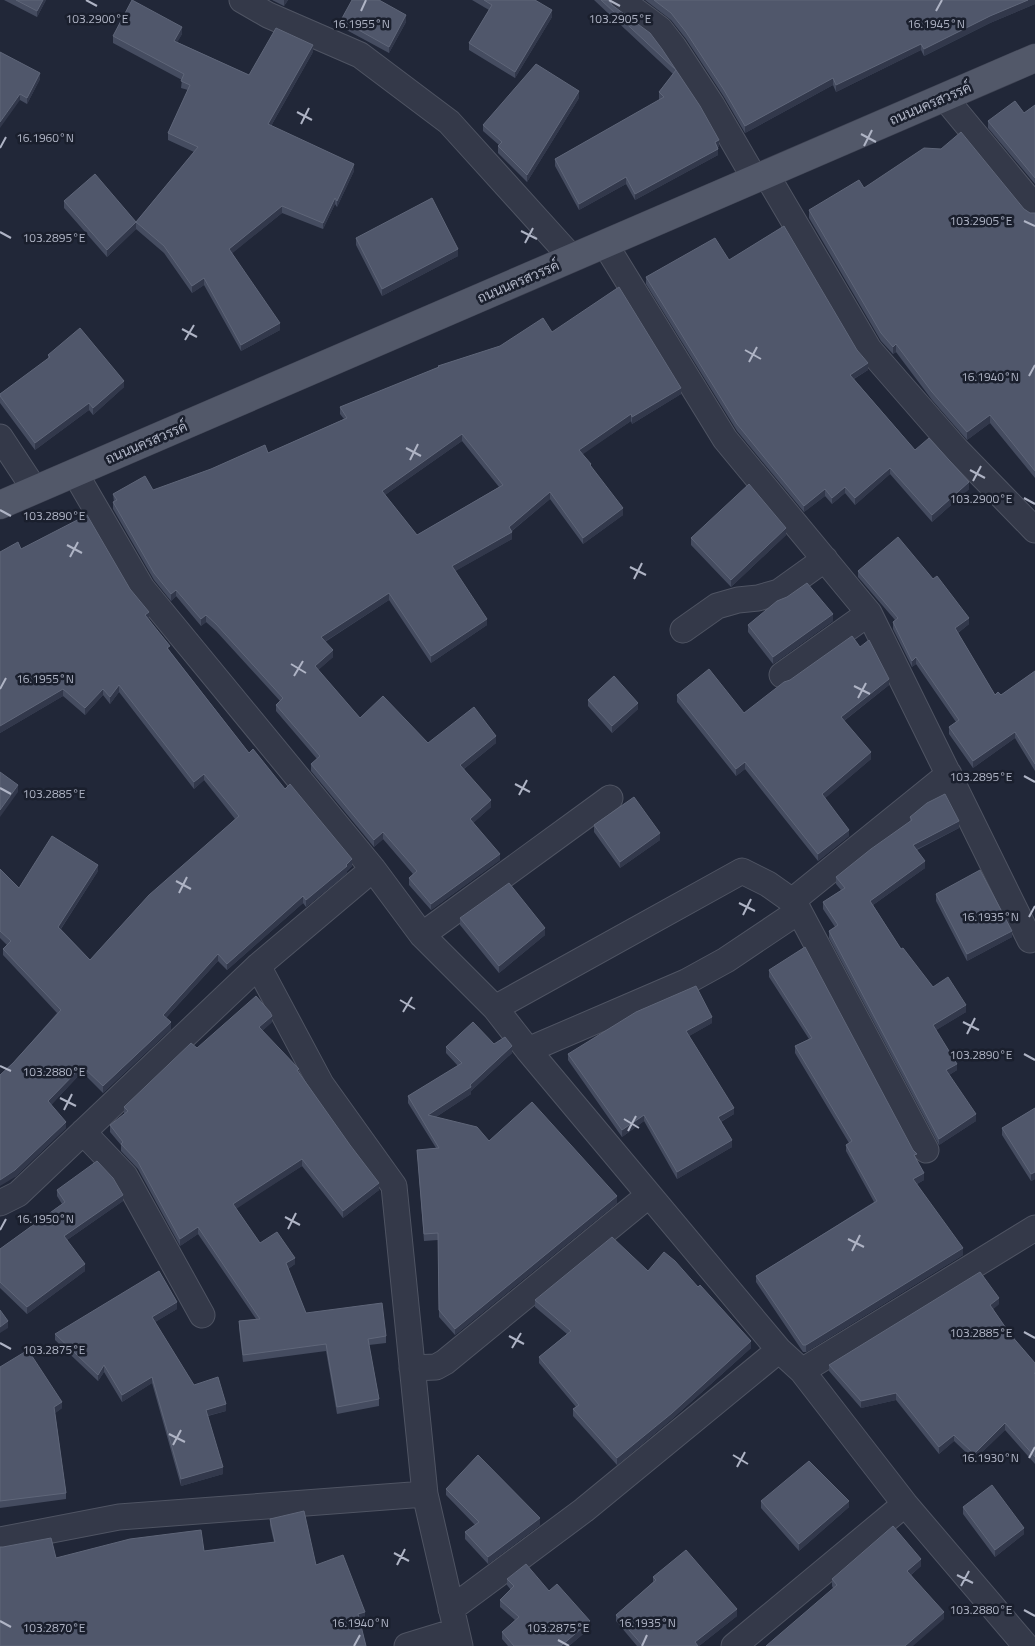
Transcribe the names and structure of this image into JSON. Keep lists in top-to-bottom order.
{
  "streets": {
    "main road": ["ถนนนครสวรรค์"]
  },
  "coordinates": [
    "103.2900°E",
    "103.2905°E",
    "16.1955°N",
    "16.1945°N",
    "16.1960°N",
    "103.2895°E",
    "16.1940°N",
    "103.2890°E",
    "103.2885°E",
    "16.1935°N",
    "103.2880°E",
    "16.1950°N",
    "103.2875°E",
    "16.1930°N",
    "103.2870°E"
  ]
}
